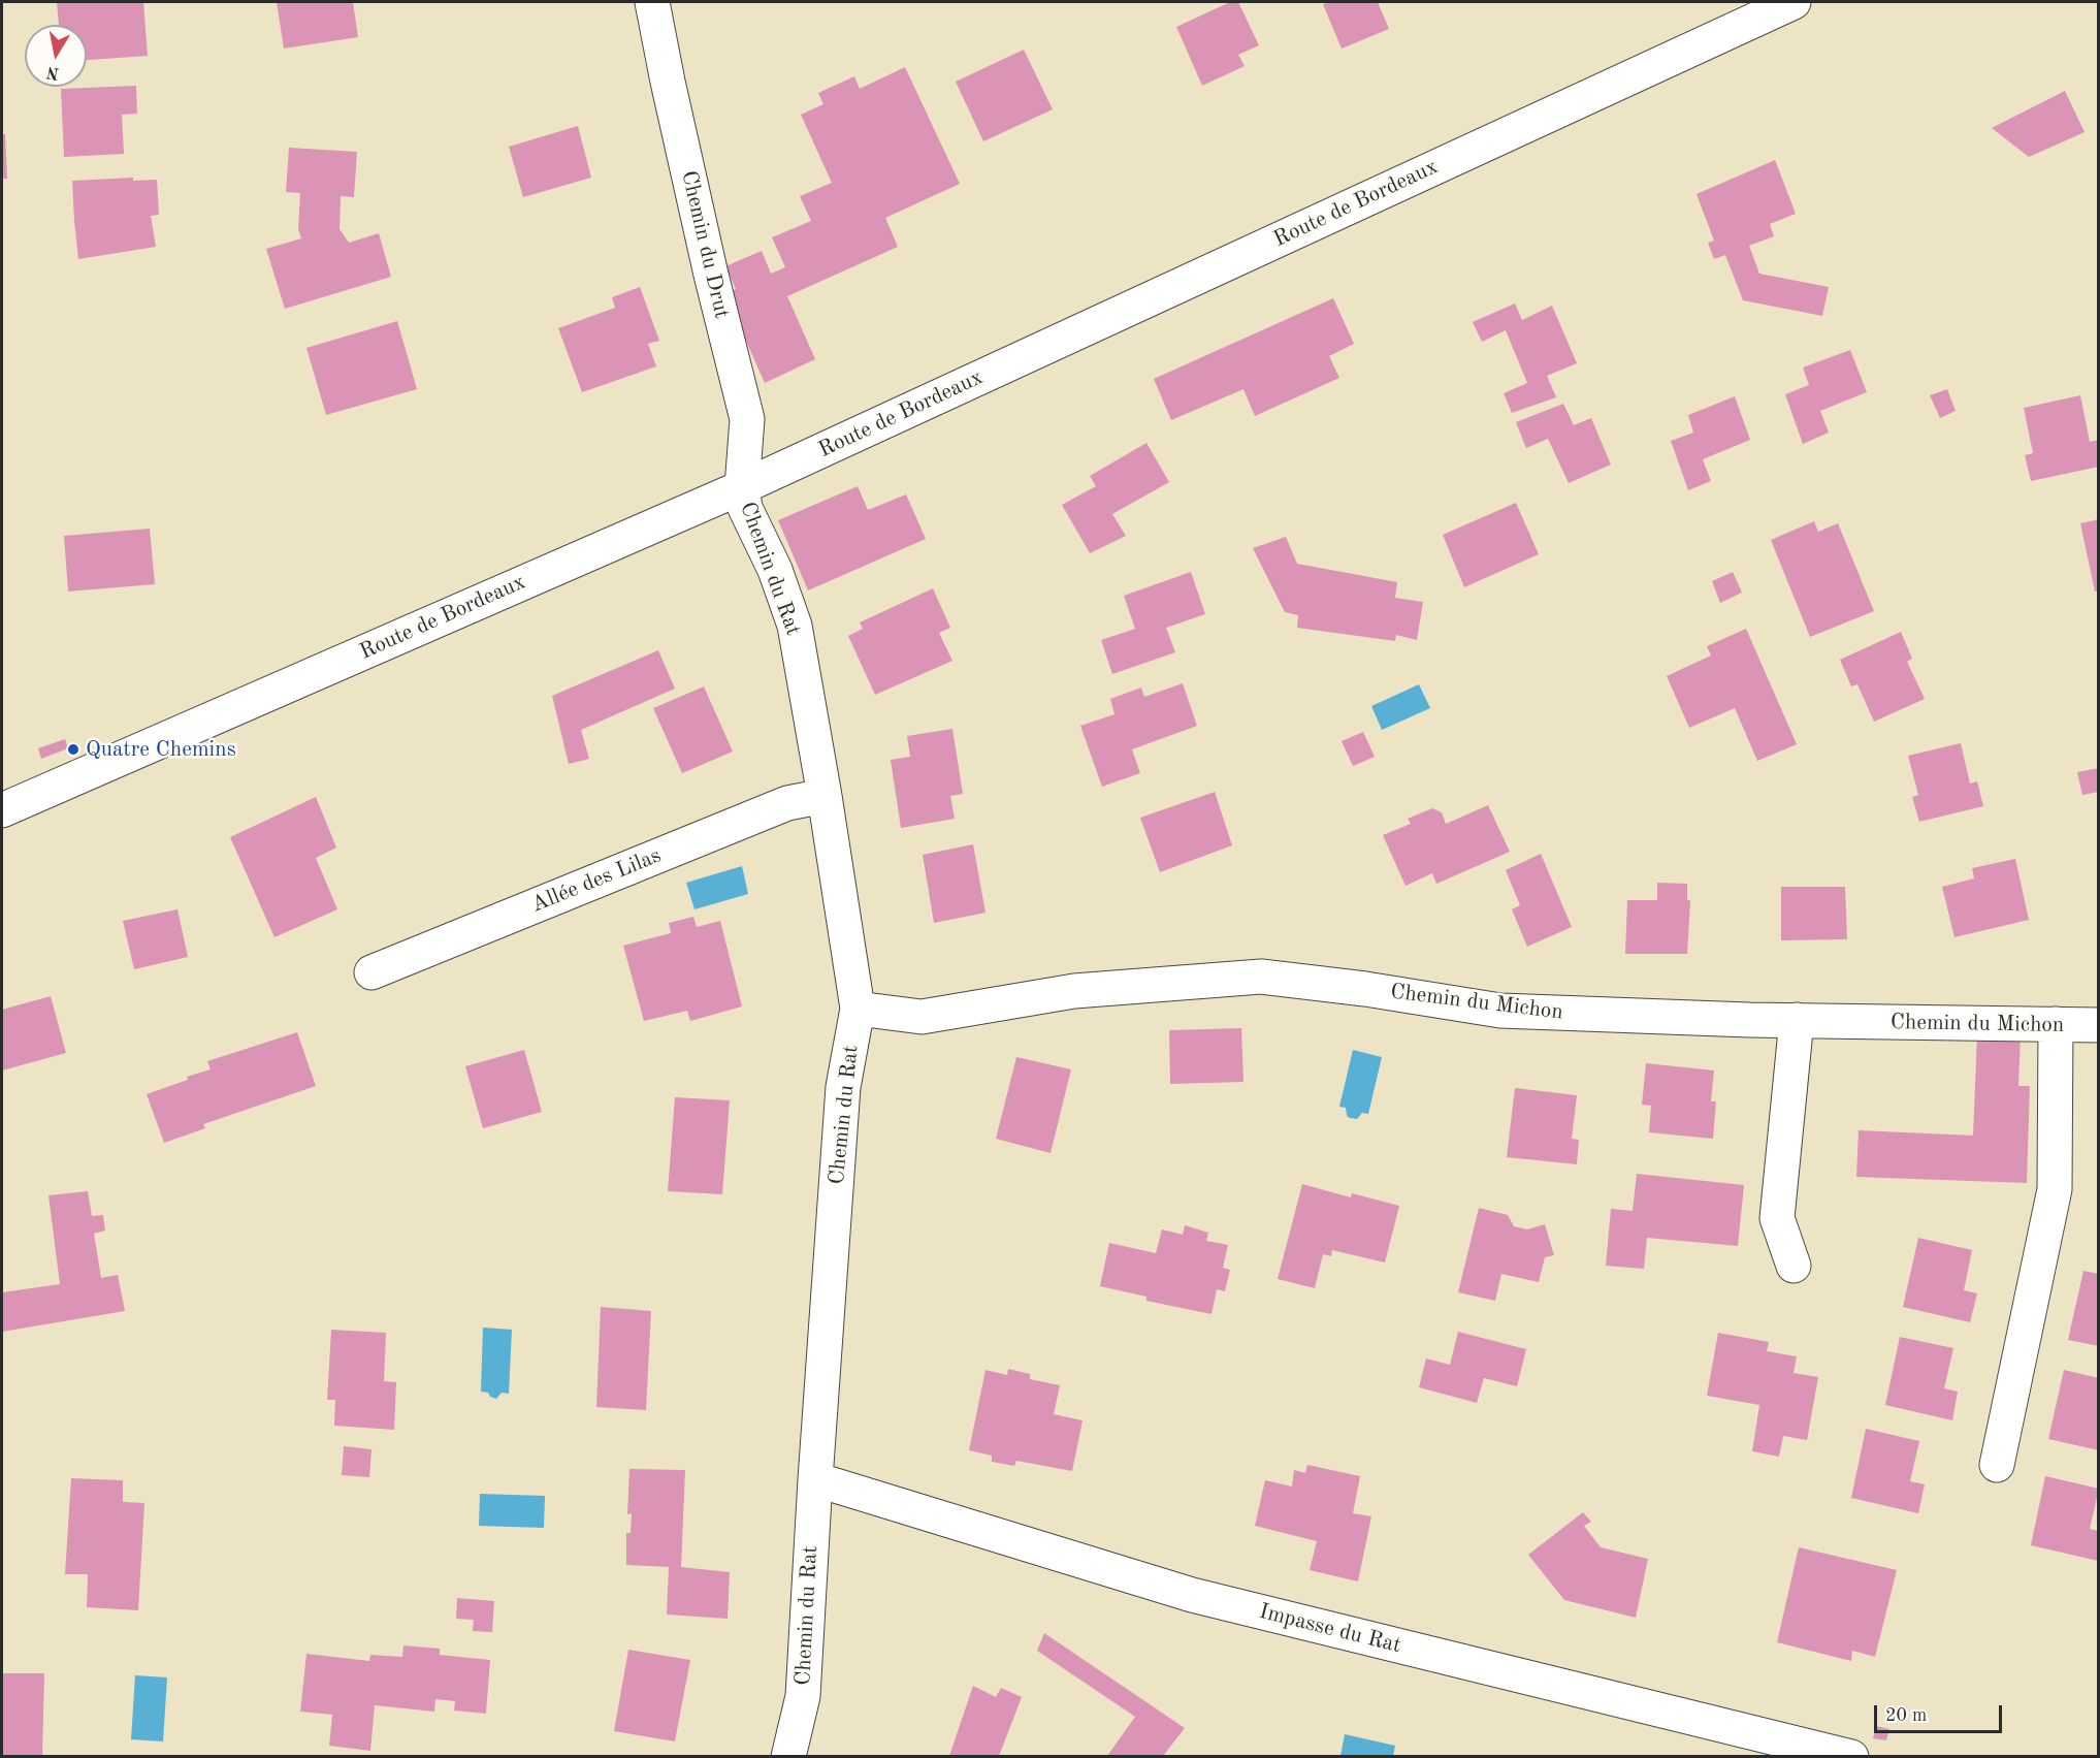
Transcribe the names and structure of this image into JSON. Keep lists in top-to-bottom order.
{
  "streets": {
    "street": [
      "Route de Bordeaux",
      "Chemin du Drut",
      "Chemin du Rat",
      "Allée des Lilas",
      "Chemin du Michon",
      "Impasse du Rat"
    ]
  },
  "crossings": [
    ["Route de Bordeaux", "Chemin du Drut"],
    ["Route de Bordeaux", "Chemin du Rat"],
    ["Chemin du Drut", "Chemin du Rat"],
    ["Chemin du Rat", "Allée des Lilas"],
    ["Chemin du Rat", "Chemin du Michon"],
    ["Chemin du Rat", "Impasse du Rat"]
  ],
  "places": ["Quatre Chemins"],
  "scale_bar": "20 m",
  "north": "bottom"
}
